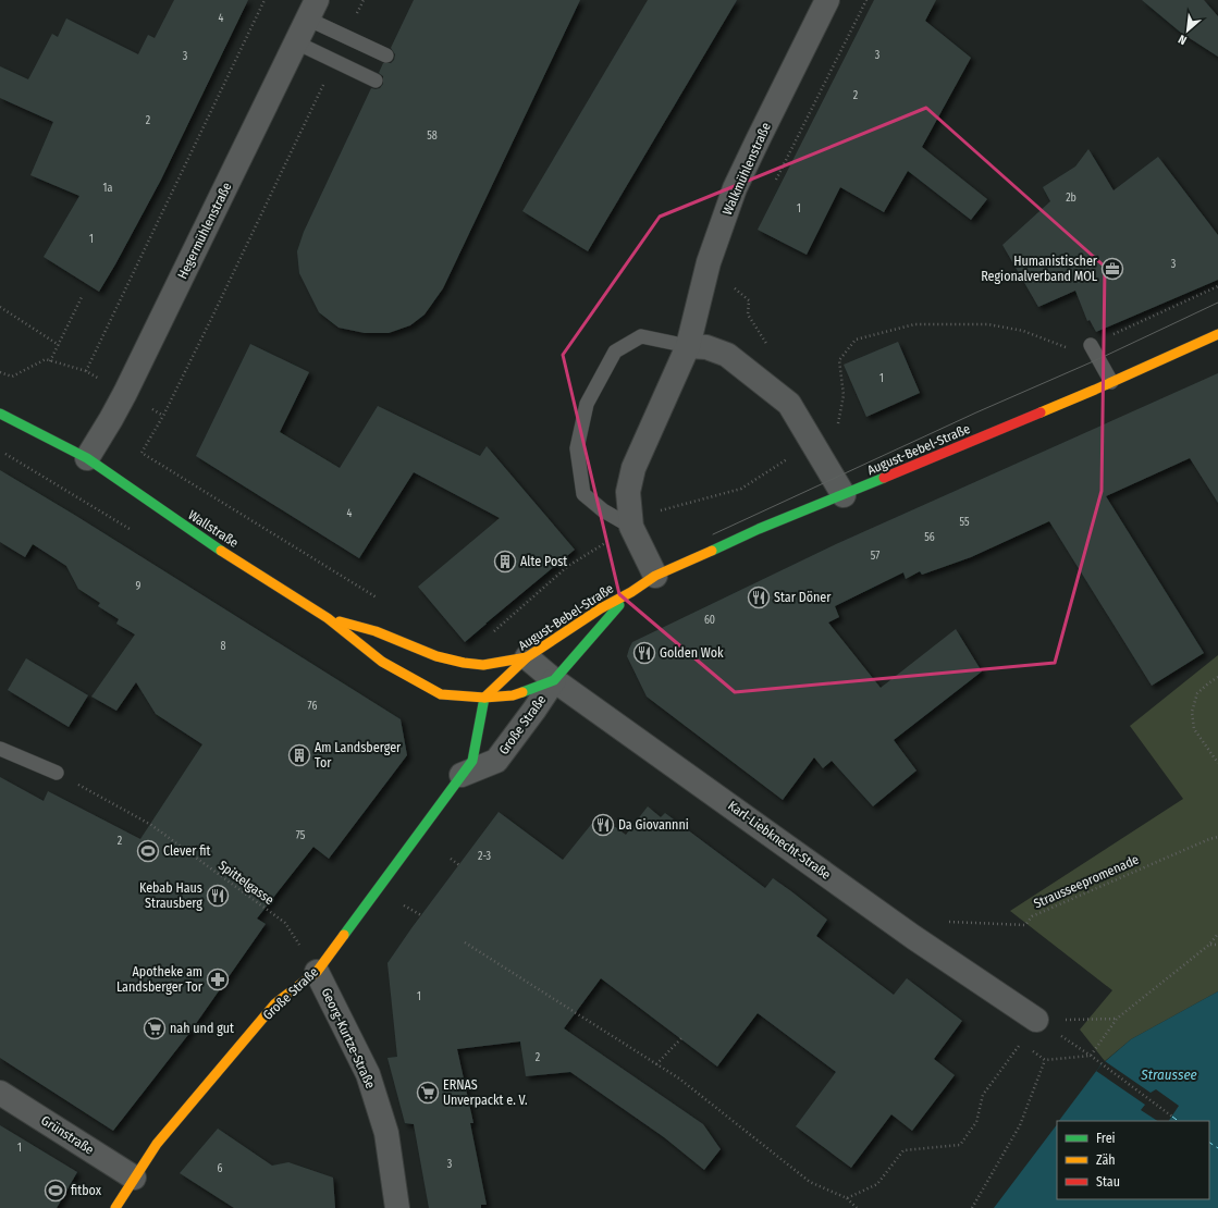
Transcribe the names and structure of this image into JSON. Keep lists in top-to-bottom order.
{
  "streets": {
    "street": [
      "Walkmühlenstraße",
      "Hegermühlenstraße",
      "August-Bebel-Straße",
      "Wallstraße",
      "Große Straße",
      "Karl-Liebknecht-Straße",
      "Georg-Kurtze-Straße",
      "Grünstraße"
    ],
    "path": ["Strausseepromenade", "Spittelgasse"]
  },
  "crossings": [
    ["Walkmühlenstraße", "August-Bebel-Straße"],
    ["Hegermühlenstraße", "Wallstraße"],
    ["August-Bebel-Straße", "Wallstraße"],
    ["August-Bebel-Straße", "Große Straße"],
    ["August-Bebel-Straße", "Karl-Liebknecht-Straße"],
    ["Wallstraße", "Große Straße"],
    ["Wallstraße", "Karl-Liebknecht-Straße"],
    ["Große Straße", "Karl-Liebknecht-Straße"],
    ["Große Straße", "Spittelgasse"],
    ["Große Straße", "Georg-Kurtze-Straße"],
    ["Große Straße", "Grünstraße"],
    ["Karl-Liebknecht-Straße", "Strausseepromenade"],
    ["Spittelgasse", "Georg-Kurtze-Straße"]
  ],
  "water": ["Straussee"],
  "places": {
    "office": ["Humanistischer Regionalverband MOL"],
    "building": ["Alte Post", "Am Landsberger Tor"],
    "restaurant": [
      "Star Döner",
      "Golden Wok",
      "Da Giovannni",
      "Kebab Haus Strausberg"
    ],
    "sports": ["Clever fit", "fitbox"],
    "pharmacy": ["Apotheke am Landsberger Tor"],
    "supermarket": ["nah und gut", "ERNAS Unverpackt e. V."]
  },
  "house_numbers": [
    "4",
    "3",
    "3",
    "2",
    "2",
    "58",
    "1a",
    "2b",
    "1",
    "1",
    "3",
    "1",
    "4",
    "55",
    "56",
    "57",
    "9",
    "60",
    "8",
    "76",
    "75",
    "2",
    "2-3",
    "1",
    "2",
    "1",
    "3",
    "6"
  ],
  "legend": ["Frei", "Zäh", "Stau"],
  "north": "bottom left"
}
